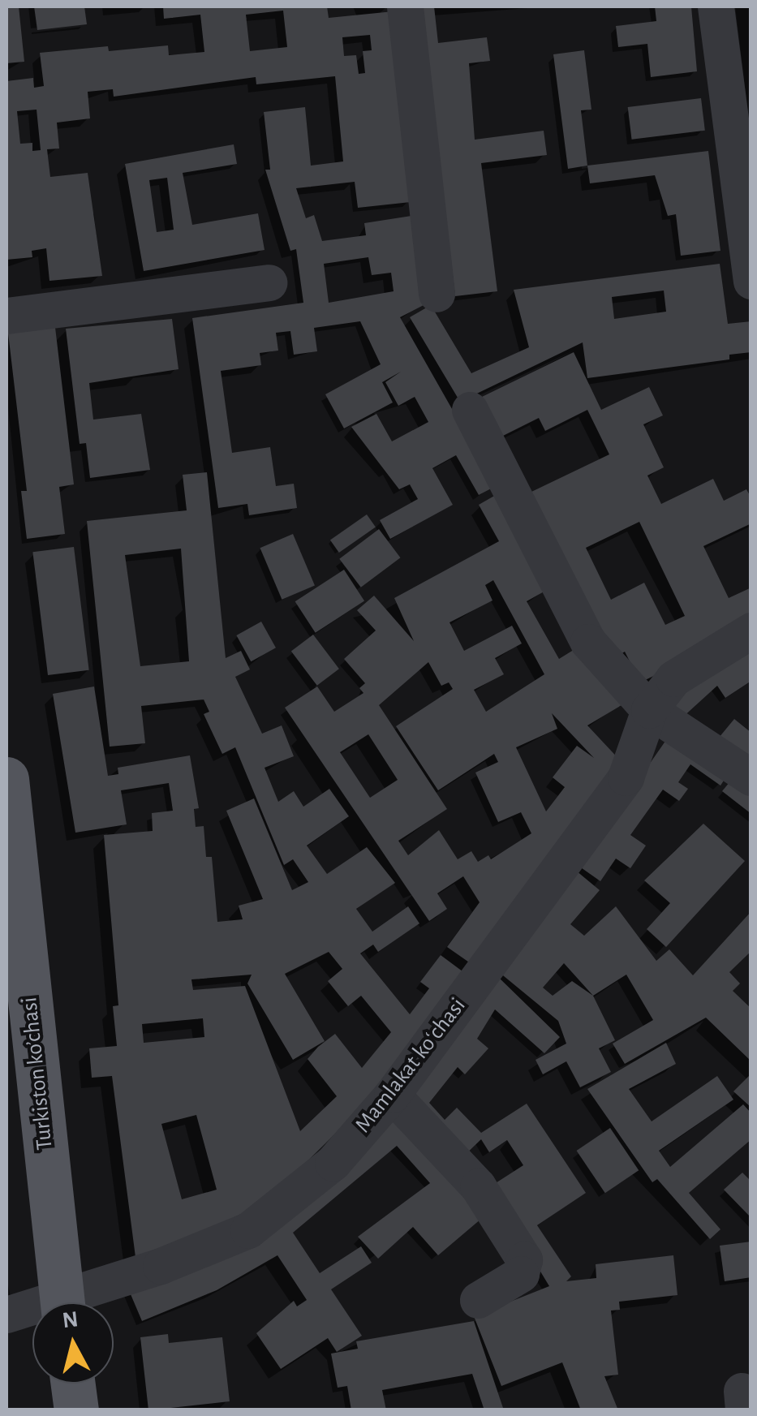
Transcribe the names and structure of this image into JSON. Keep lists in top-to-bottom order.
{
  "streets": {
    "main road": ["Turkiston ko’chasi"],
    "street": ["Mamlakat koʻchasi"]
  },
  "north": "top"
}
